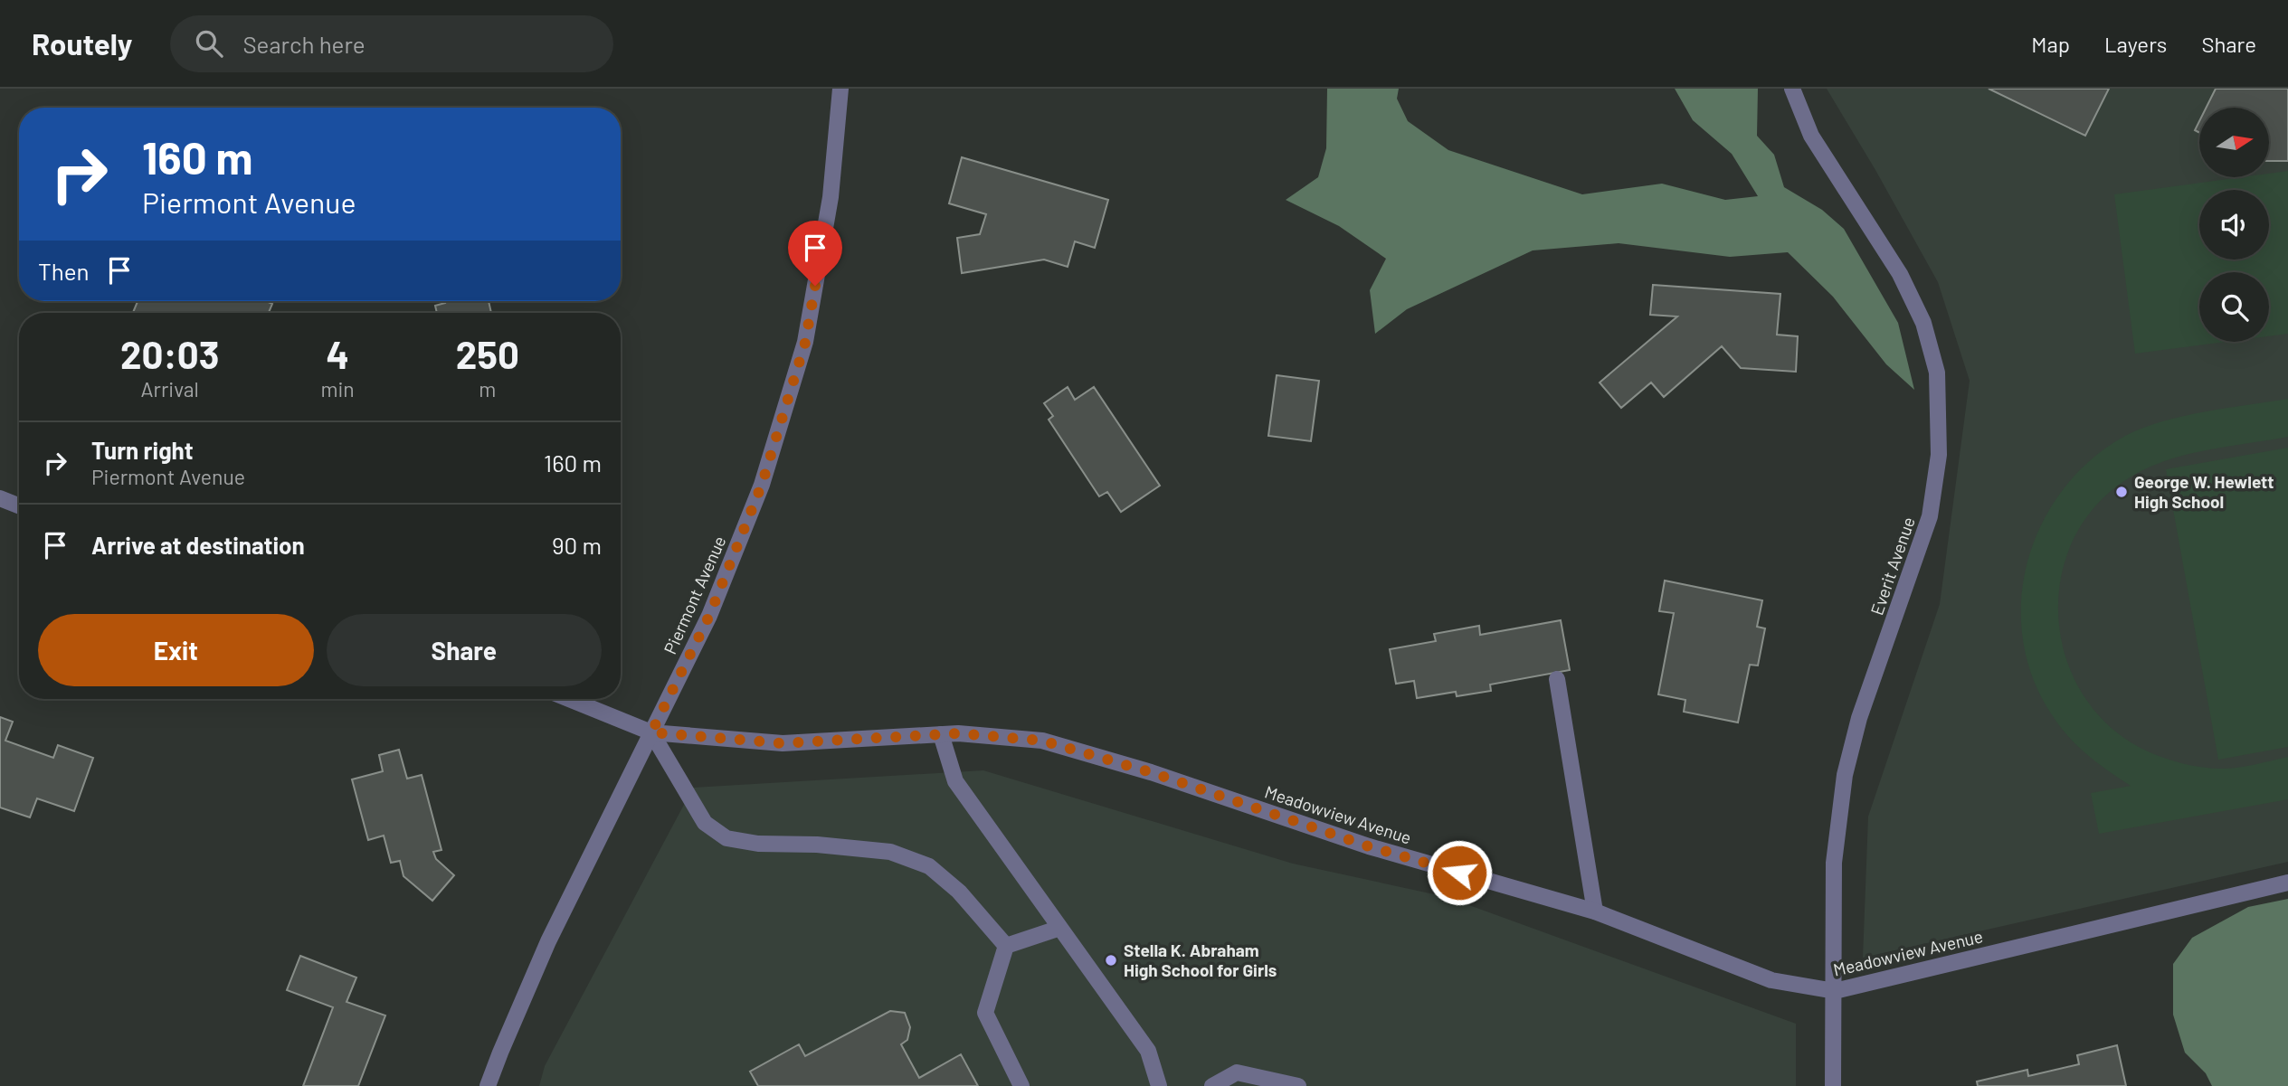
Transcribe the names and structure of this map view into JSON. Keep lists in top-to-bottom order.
{
  "streets": {
    "street": ["Everit Avenue", "Piermont Avenue", "Meadowview Avenue"]
  },
  "crossings": [
    ["Everit Avenue", "Meadowview Avenue"],
    ["Piermont Avenue", "Meadowview Avenue"]
  ],
  "places": ["George W. Hewlett High School", "Stella K. Abraham High School for Girls"],
  "north": "right",
  "page": {
    "header": "Routely",
    "search": "Search here",
    "nav": ["Map", "Layers", "Share"],
    "turn": ["160 m", "Piermont Avenue"],
    "then": "Then",
    "eta": [
      "20:03",
      "Arrival",
      "4",
      "min",
      "250",
      "m"
    ],
    "list": [
      {
        "name": "Turn right",
        "note": "Piermont Avenue",
        "value": "160 m"
      },
      {
        "name": "Arrive at destination",
        "value": "90 m"
      }
    ],
    "buttons": ["Exit", "Share"]
  }
}
